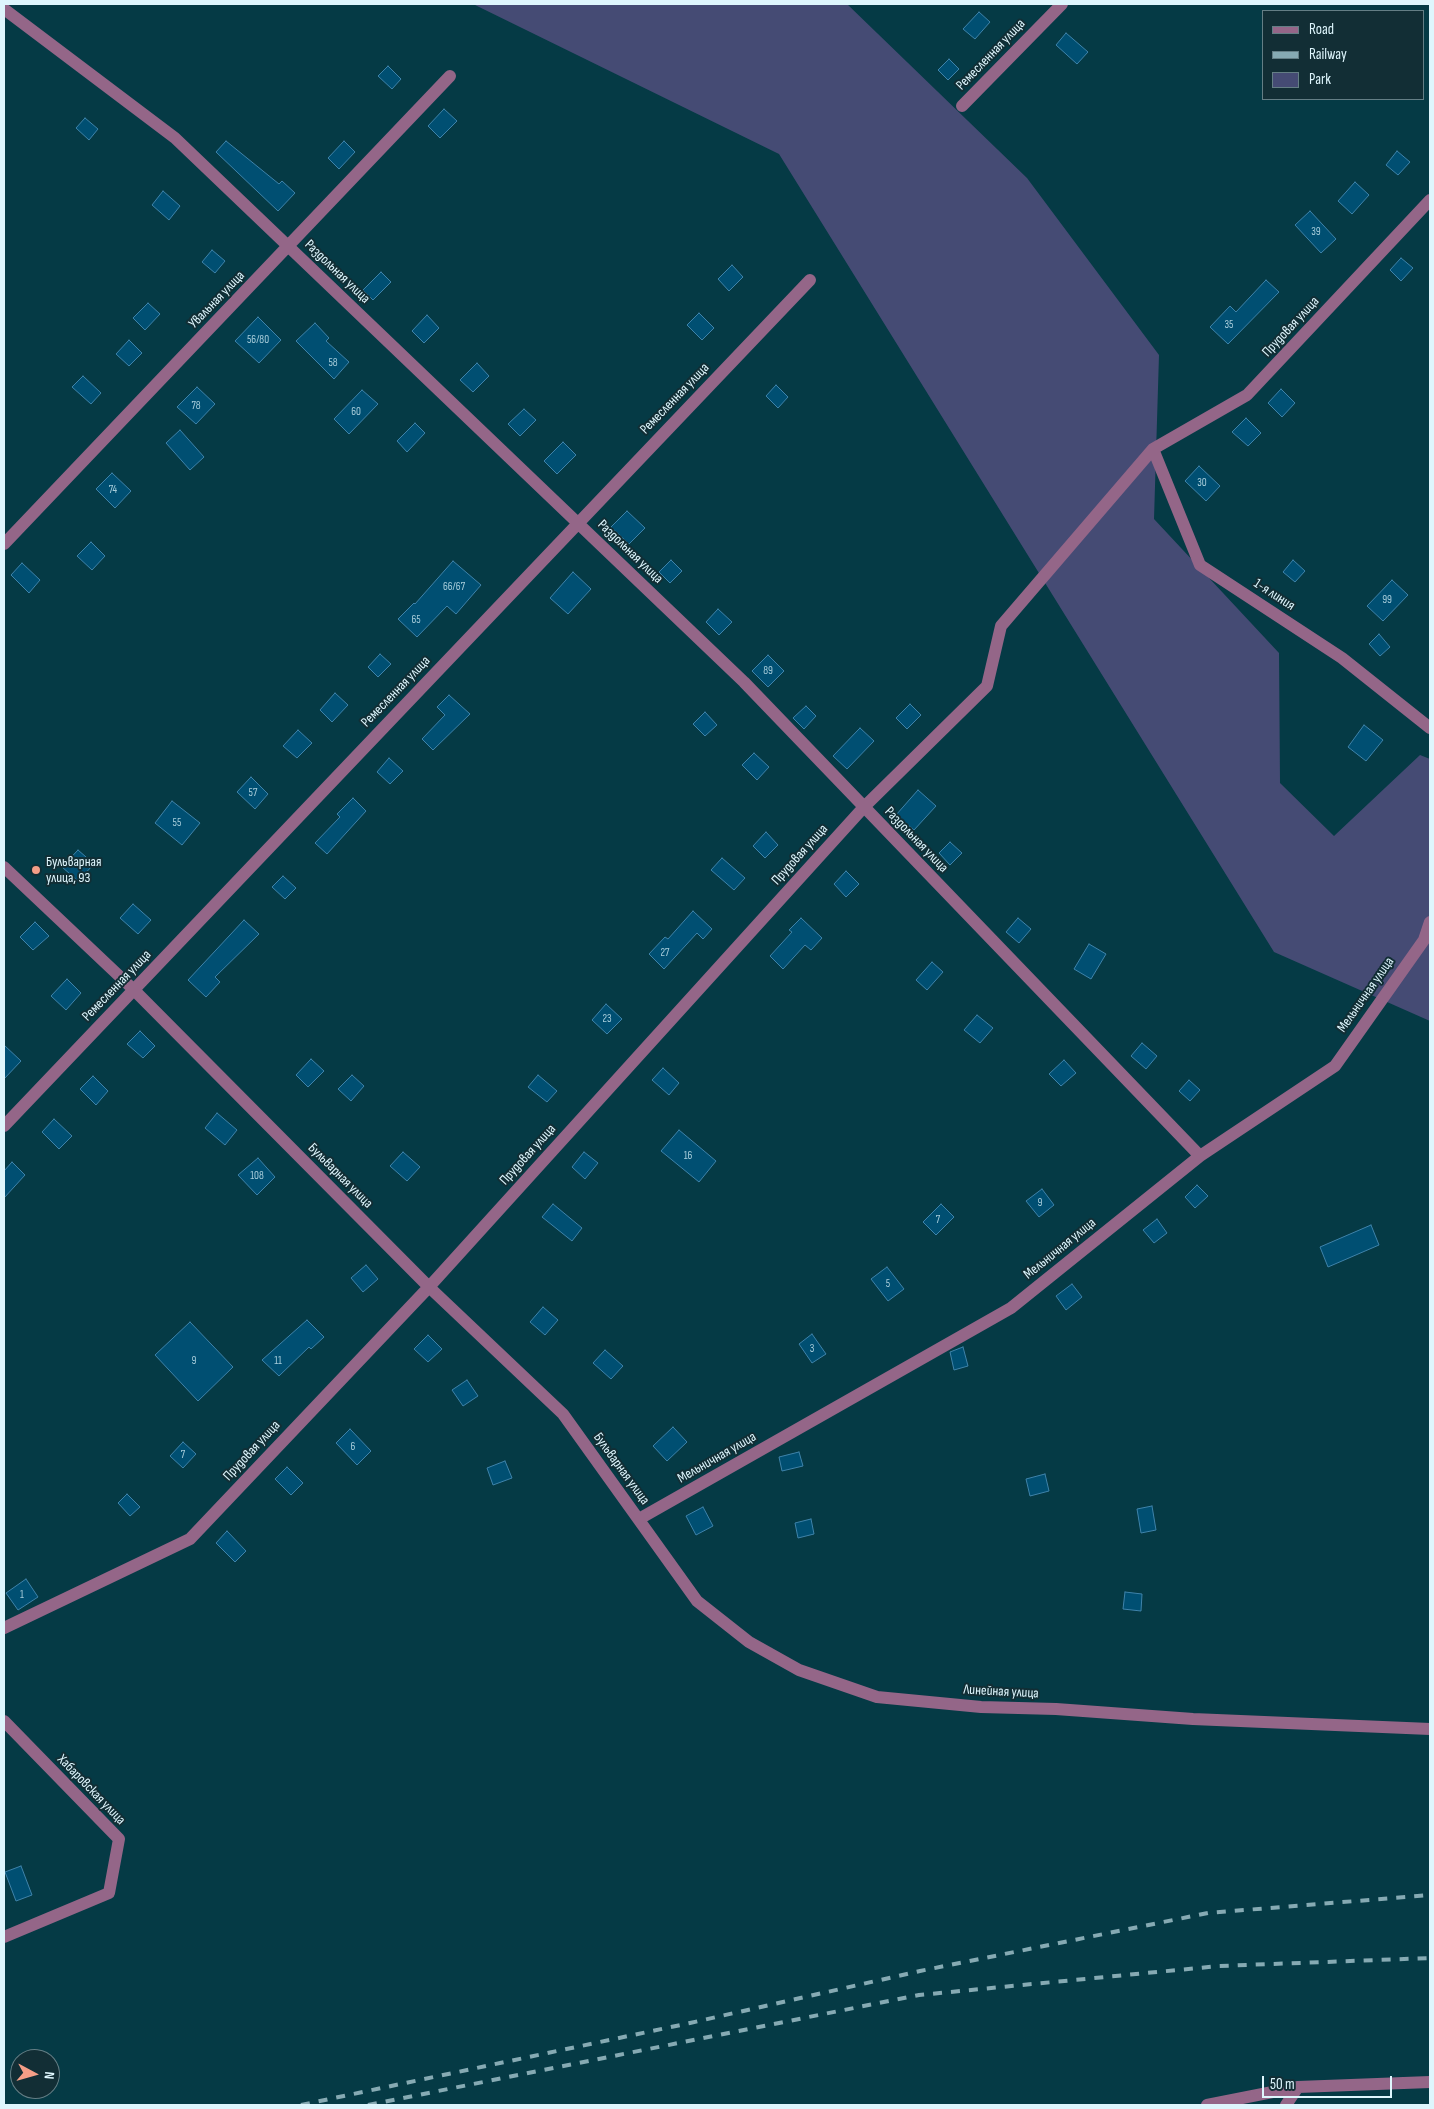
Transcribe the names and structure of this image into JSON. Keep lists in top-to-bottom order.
{
  "streets": {
    "street": [
      "Ремесленная улица",
      "Раздольная улица",
      "Увальная улица",
      "Прудовая улица",
      "1-я линия",
      "Мельничная улица",
      "Бульварная улица",
      "Линейная улица",
      "Хабаровская улица"
    ]
  },
  "crossings": [
    ["Ремесленная улица", "Раздольная улица"],
    ["Ремесленная улица", "Бульварная улица"],
    ["Раздольная улица", "Увальная улица"],
    ["Раздольная улица", "Прудовая улица"],
    ["Раздольная улица", "Мельничная улица"],
    ["Прудовая улица", "1-я линия"],
    ["Прудовая улица", "Бульварная улица"],
    ["Мельничная улица", "Бульварная улица"],
    ["Мельничная улица", "Линейная улица"],
    ["Бульварная улица", "Линейная улица"]
  ],
  "places": ["Бульварная улица, 93"],
  "house_numbers": [
    "39",
    "35",
    "56/80",
    "58",
    "78",
    "60",
    "30",
    "74",
    "66/67",
    "99",
    "65",
    "89",
    "57",
    "55",
    "27",
    "23",
    "16",
    "108",
    "9",
    "7",
    "5",
    "3",
    "9",
    "11",
    "6",
    "7",
    "1"
  ],
  "legend": ["Road", "Railway", "Park"],
  "scale_bar": "50 m",
  "north": "right"
}
